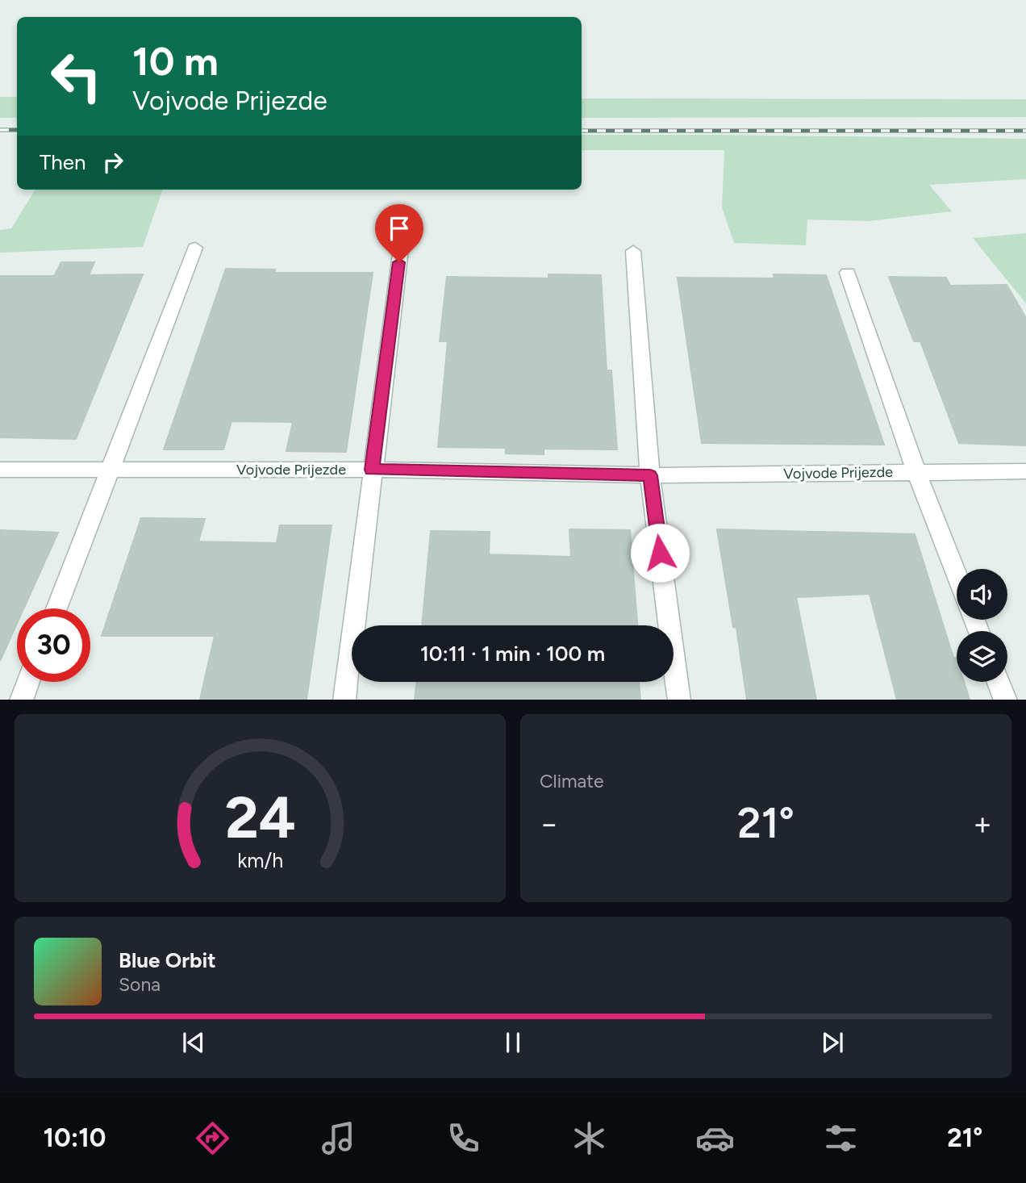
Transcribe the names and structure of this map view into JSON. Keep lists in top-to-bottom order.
{
  "streets": {
    "street": ["Vojvode Prijezde"]
  },
  "page": {
    "turn": ["10 m", "Vojvode Prijezde"],
    "then": "Then",
    "limit": "30",
    "trip": "10:11 · 1 min · 100 m",
    "tile": "Climate",
    "heat": ["−", "21°", "+"],
    "song": ["Blue Orbit", "Sona"],
    "tabs": ["10:10", "21°"],
    "gauge": ["24", "km/h"]
  }
}
